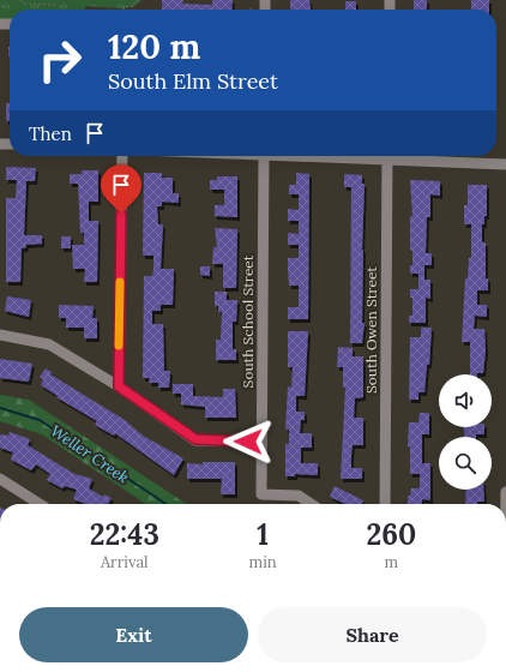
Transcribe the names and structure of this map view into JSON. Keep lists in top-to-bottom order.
{
  "streets": {
    "street": ["South School Street", "South Owen Street"]
  },
  "water": ["Weller Creek"],
  "page": {
    "turn": ["120 m", "South Elm Street"],
    "then": "Then",
    "eta": [
      "22:43",
      "Arrival",
      "1",
      "min",
      "260",
      "m"
    ],
    "buttons": ["Exit", "Share"]
  }
}
